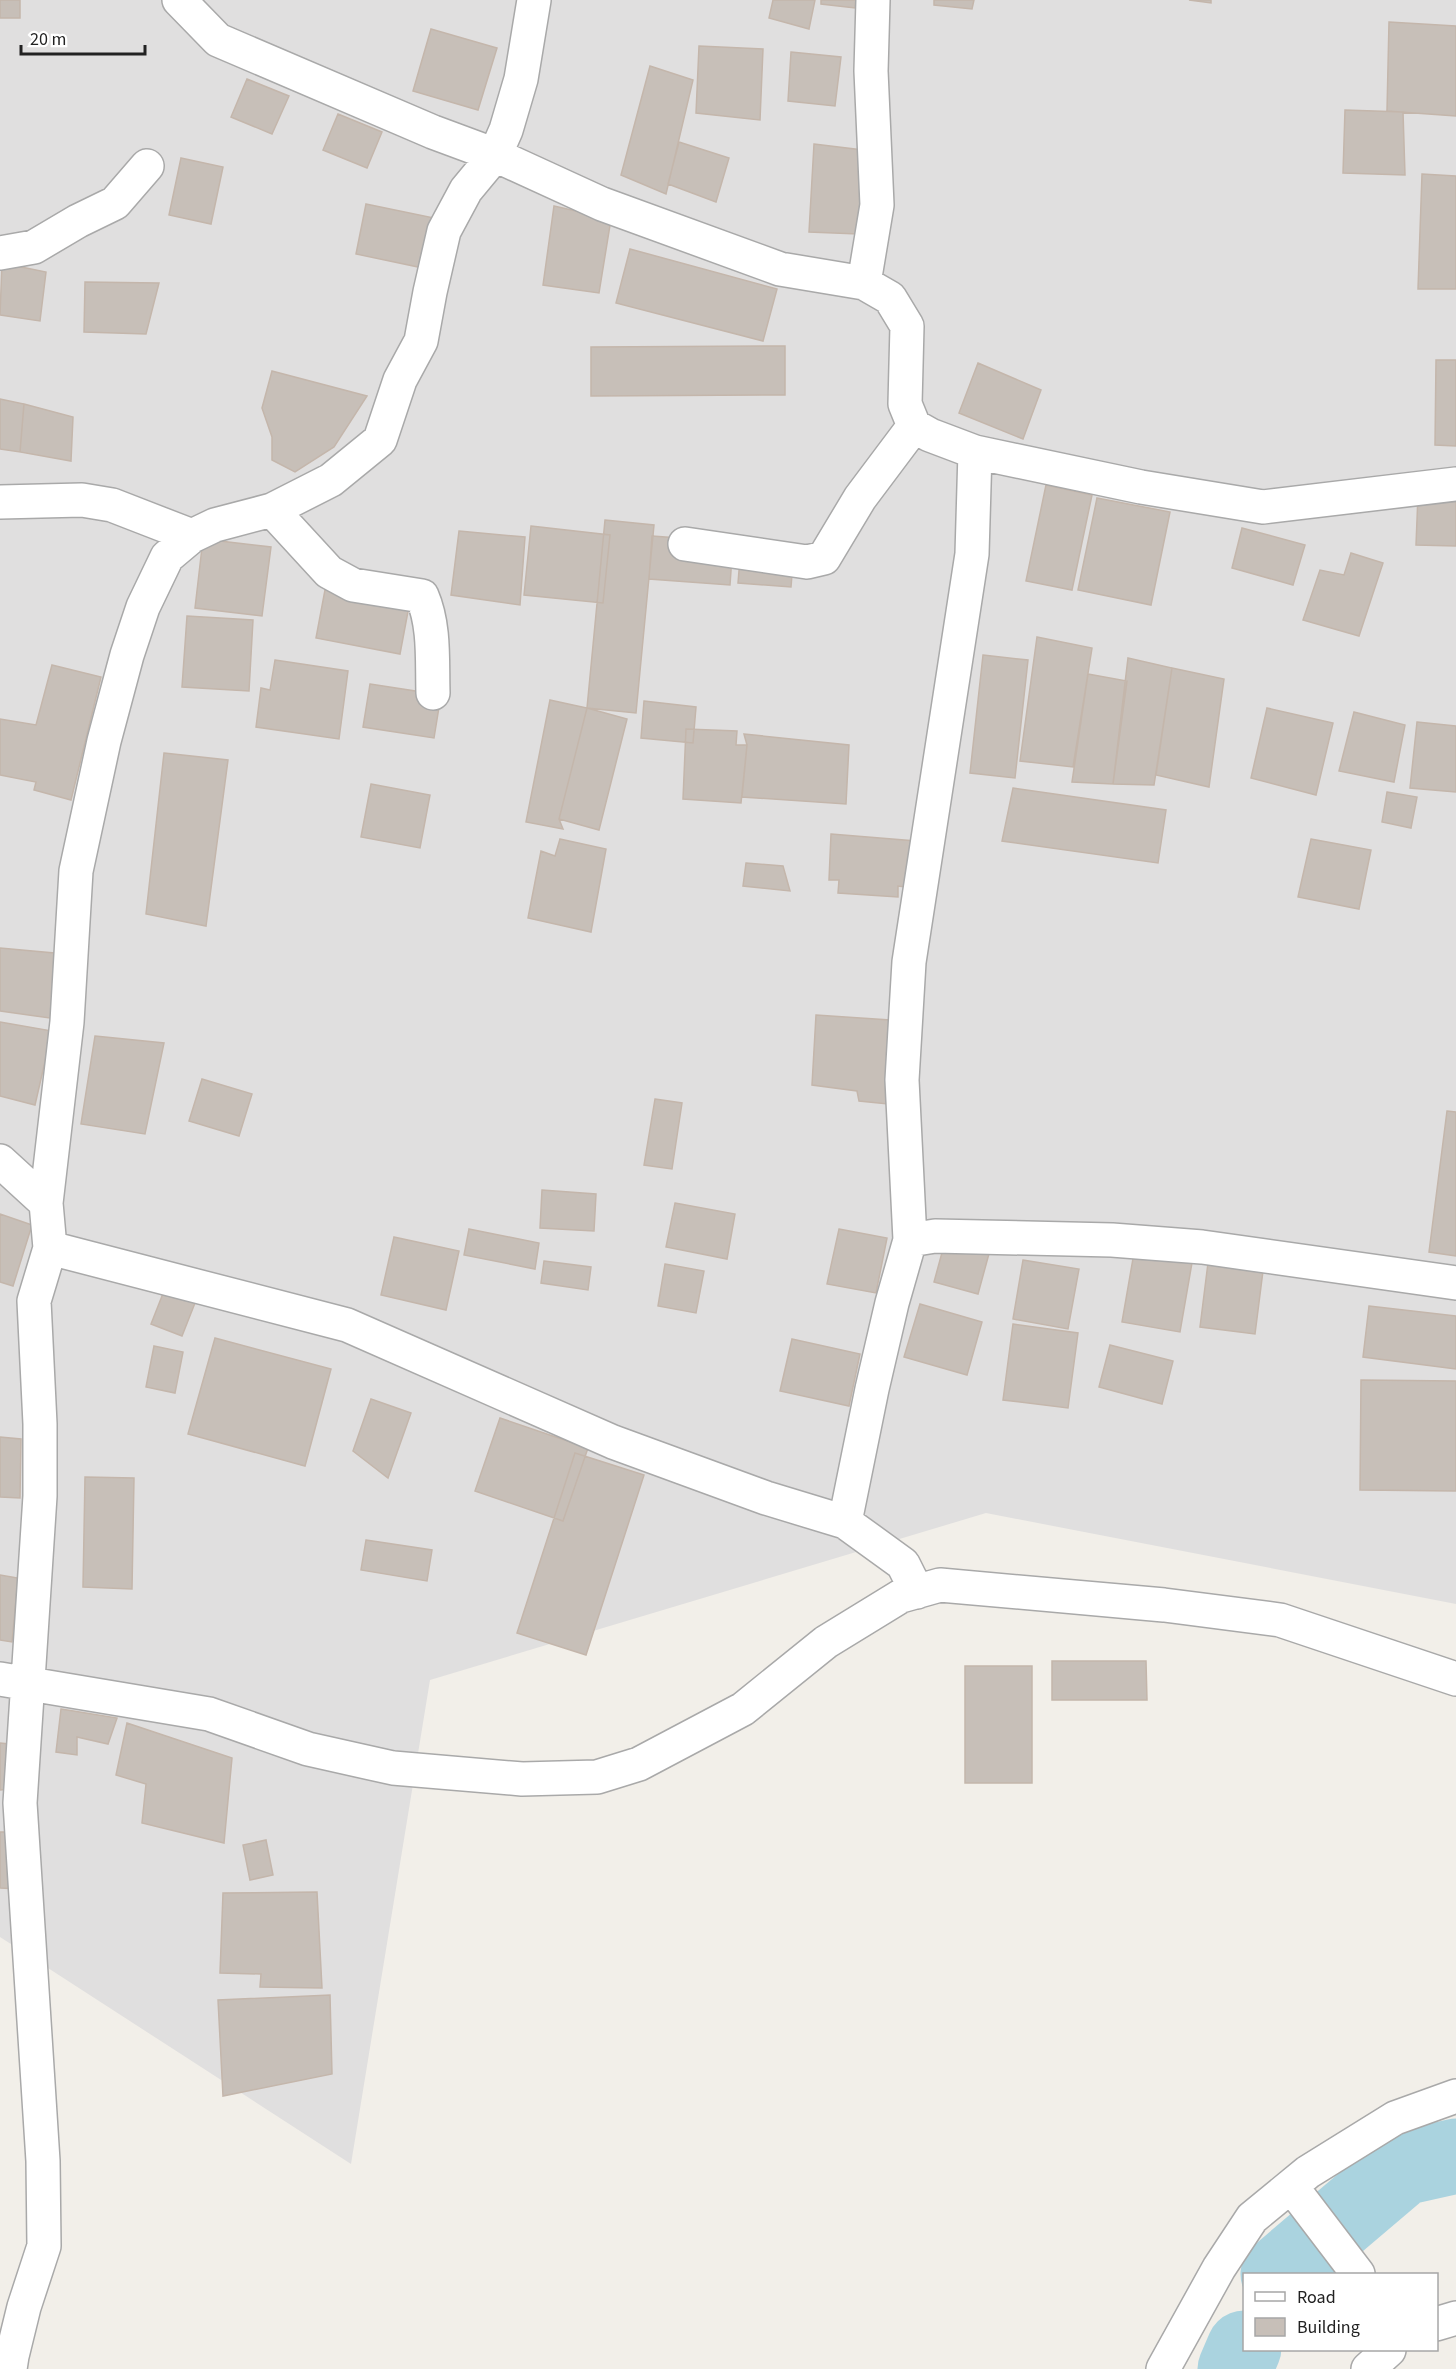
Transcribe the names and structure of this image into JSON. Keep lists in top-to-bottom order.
{
  "legend": ["Road", "Building"],
  "scale_bar": "20 m"
}
